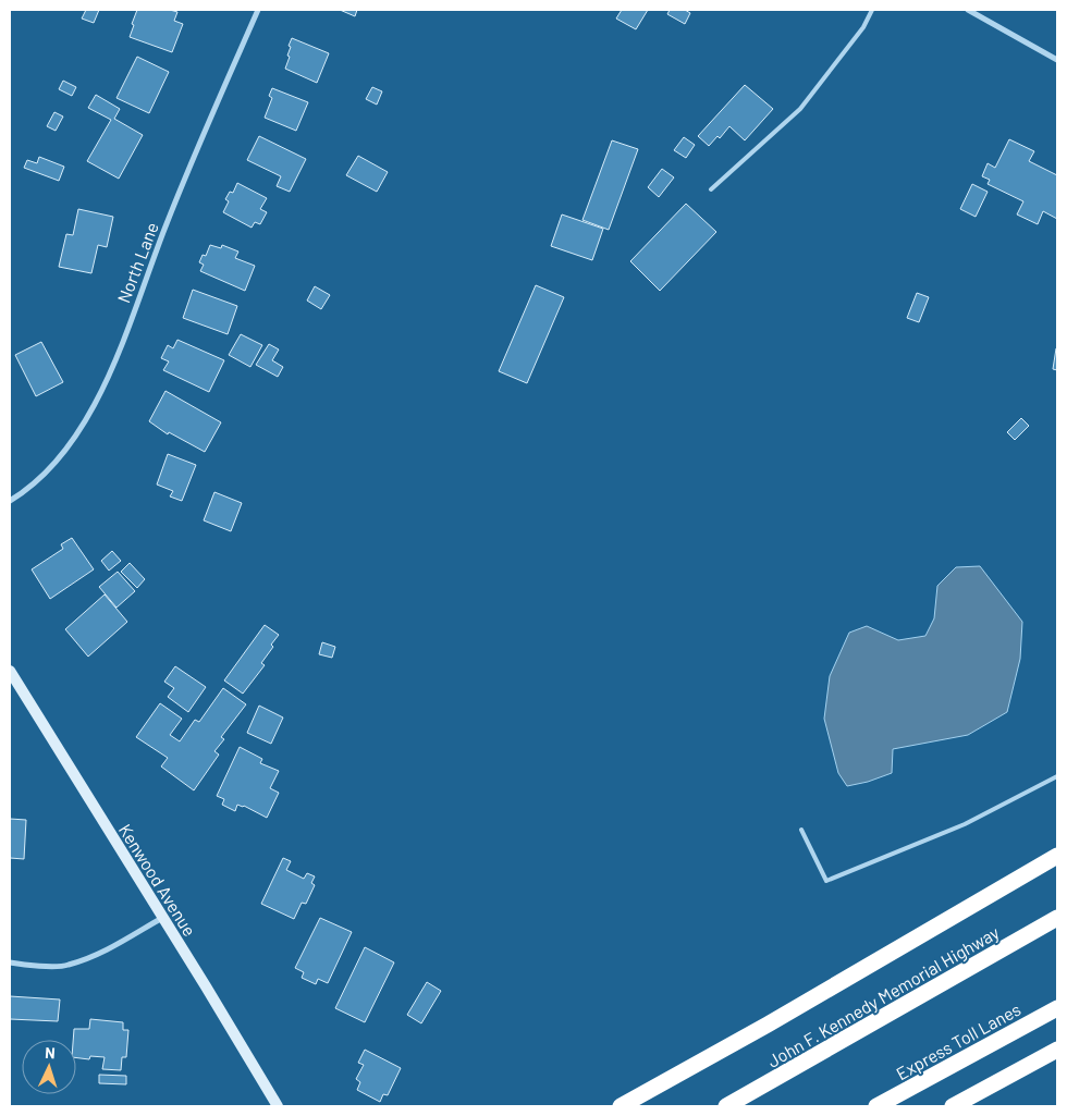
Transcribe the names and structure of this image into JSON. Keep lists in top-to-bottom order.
{
  "streets": {
    "highway": ["John F. Kennedy Memorial Highway", "Express Toll Lanes"],
    "main road": ["Kenwood Avenue"],
    "street": ["North Lane"]
  },
  "north": "top"
}
